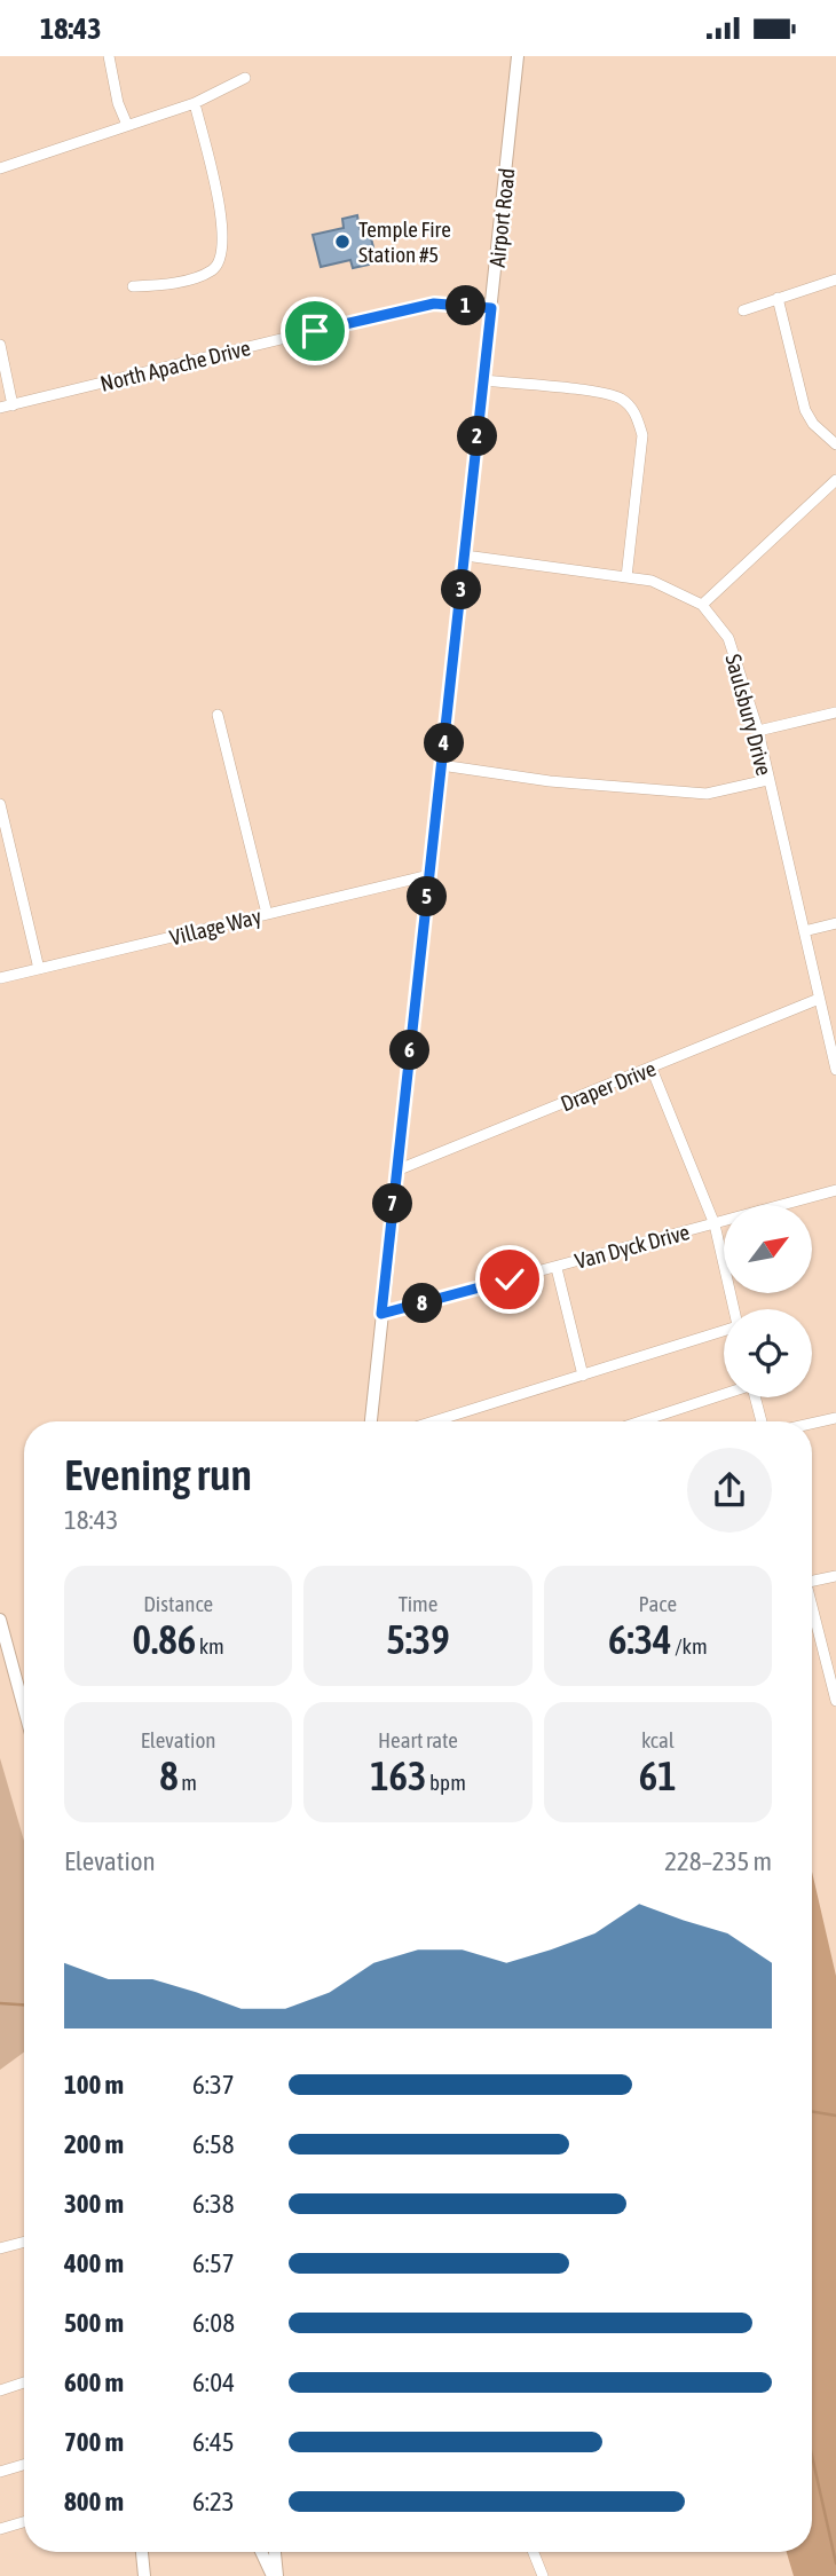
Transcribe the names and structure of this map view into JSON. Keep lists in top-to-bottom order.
{
  "streets": {
    "main road": ["Airport Road"],
    "street": [
      "North Apache Drive",
      "Saulsbury Drive",
      "Village Way",
      "Draper Drive",
      "Van Dyck Drive"
    ]
  },
  "crossings": [
    ["Airport Road", "North Apache Drive"],
    ["Airport Road", "Saulsbury Drive"],
    ["Airport Road", "Village Way"],
    ["Airport Road", "Draper Drive"],
    ["Airport Road", "Van Dyck Drive"],
    ["Saulsbury Drive", "Draper Drive"]
  ],
  "places": ["Temple Fire Station #5"],
  "north": "top right",
  "page": {
    "status": "18:43",
    "pins": [
      "1",
      "2",
      "3",
      "4",
      "5",
      "6",
      "7",
      "8"
    ],
    "heading": ["Evening run", "18:43"],
    "stats": [
      ["Distance", "0.86 km"],
      ["Time", "5:39"],
      ["Pace", "6:34 /km"],
      ["Elevation", "8 m"],
      ["Heart rate", "163 bpm"],
      ["kcal", "61"]
    ],
    "chart": ["Elevation", "228–235 m"],
    "list": [
      {
        "name": "100 m",
        "note": "6:37"
      },
      {
        "name": "200 m",
        "note": "6:58"
      },
      {
        "name": "300 m",
        "note": "6:38"
      },
      {
        "name": "400 m",
        "note": "6:57"
      },
      {
        "name": "500 m",
        "note": "6:08"
      },
      {
        "name": "600 m",
        "note": "6:04"
      },
      {
        "name": "700 m",
        "note": "6:45"
      },
      {
        "name": "800 m",
        "note": "6:23"
      }
    ]
  }
}
